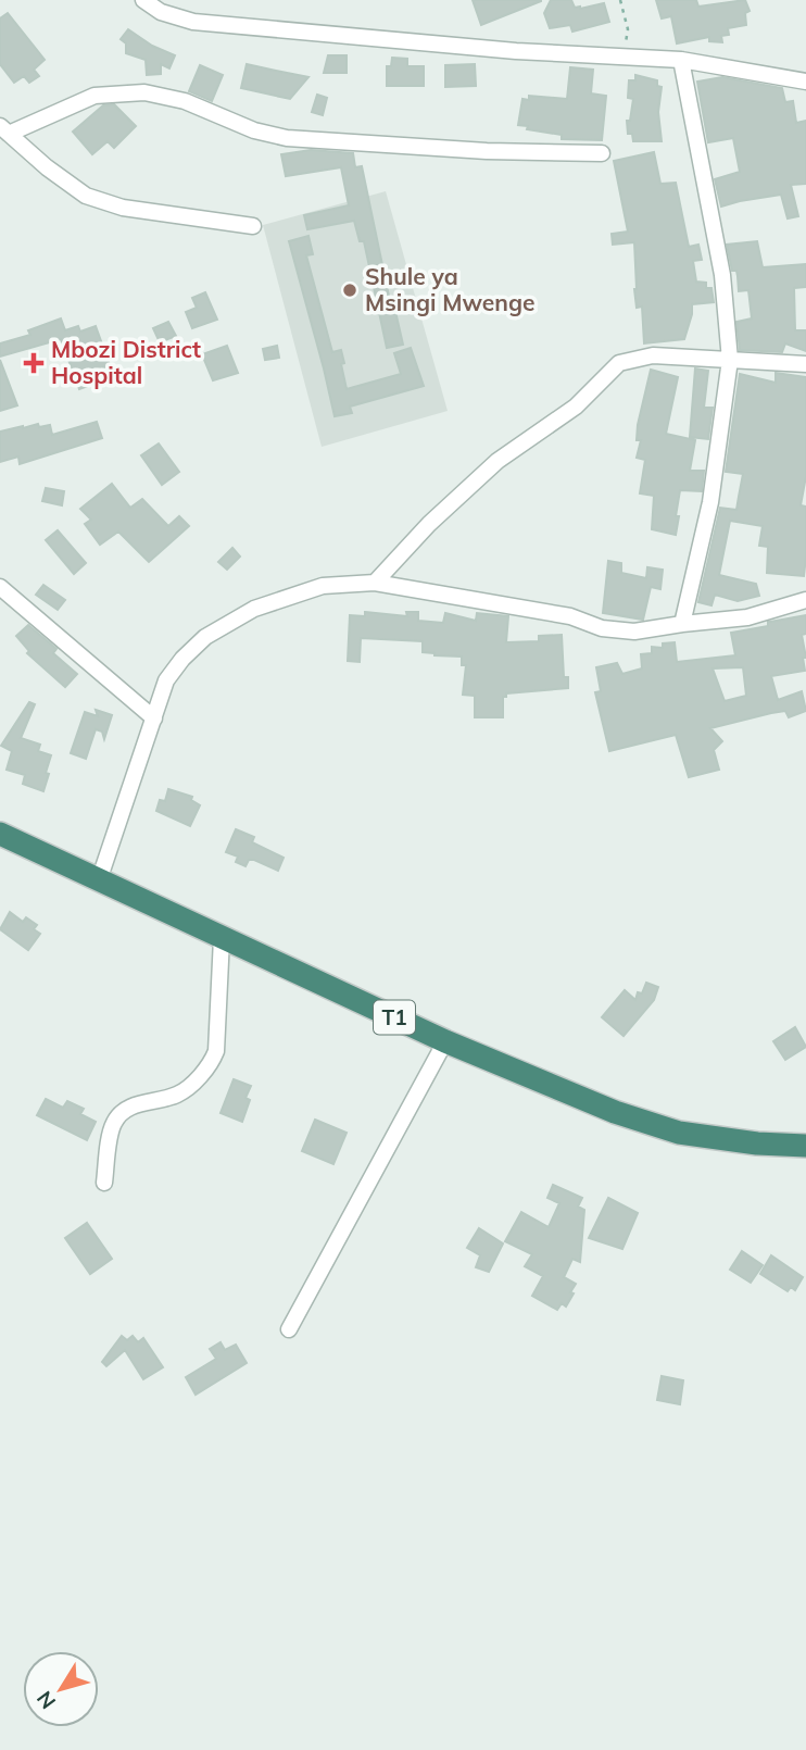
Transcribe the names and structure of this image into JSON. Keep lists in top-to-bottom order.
{
  "streets": {
    "highway": ["T1"]
  },
  "places": {
    "other": ["Shule ya Msingi Mwenge"],
    "health": ["Mbozi District Hospital"]
  },
  "north": "bottom left"
}
